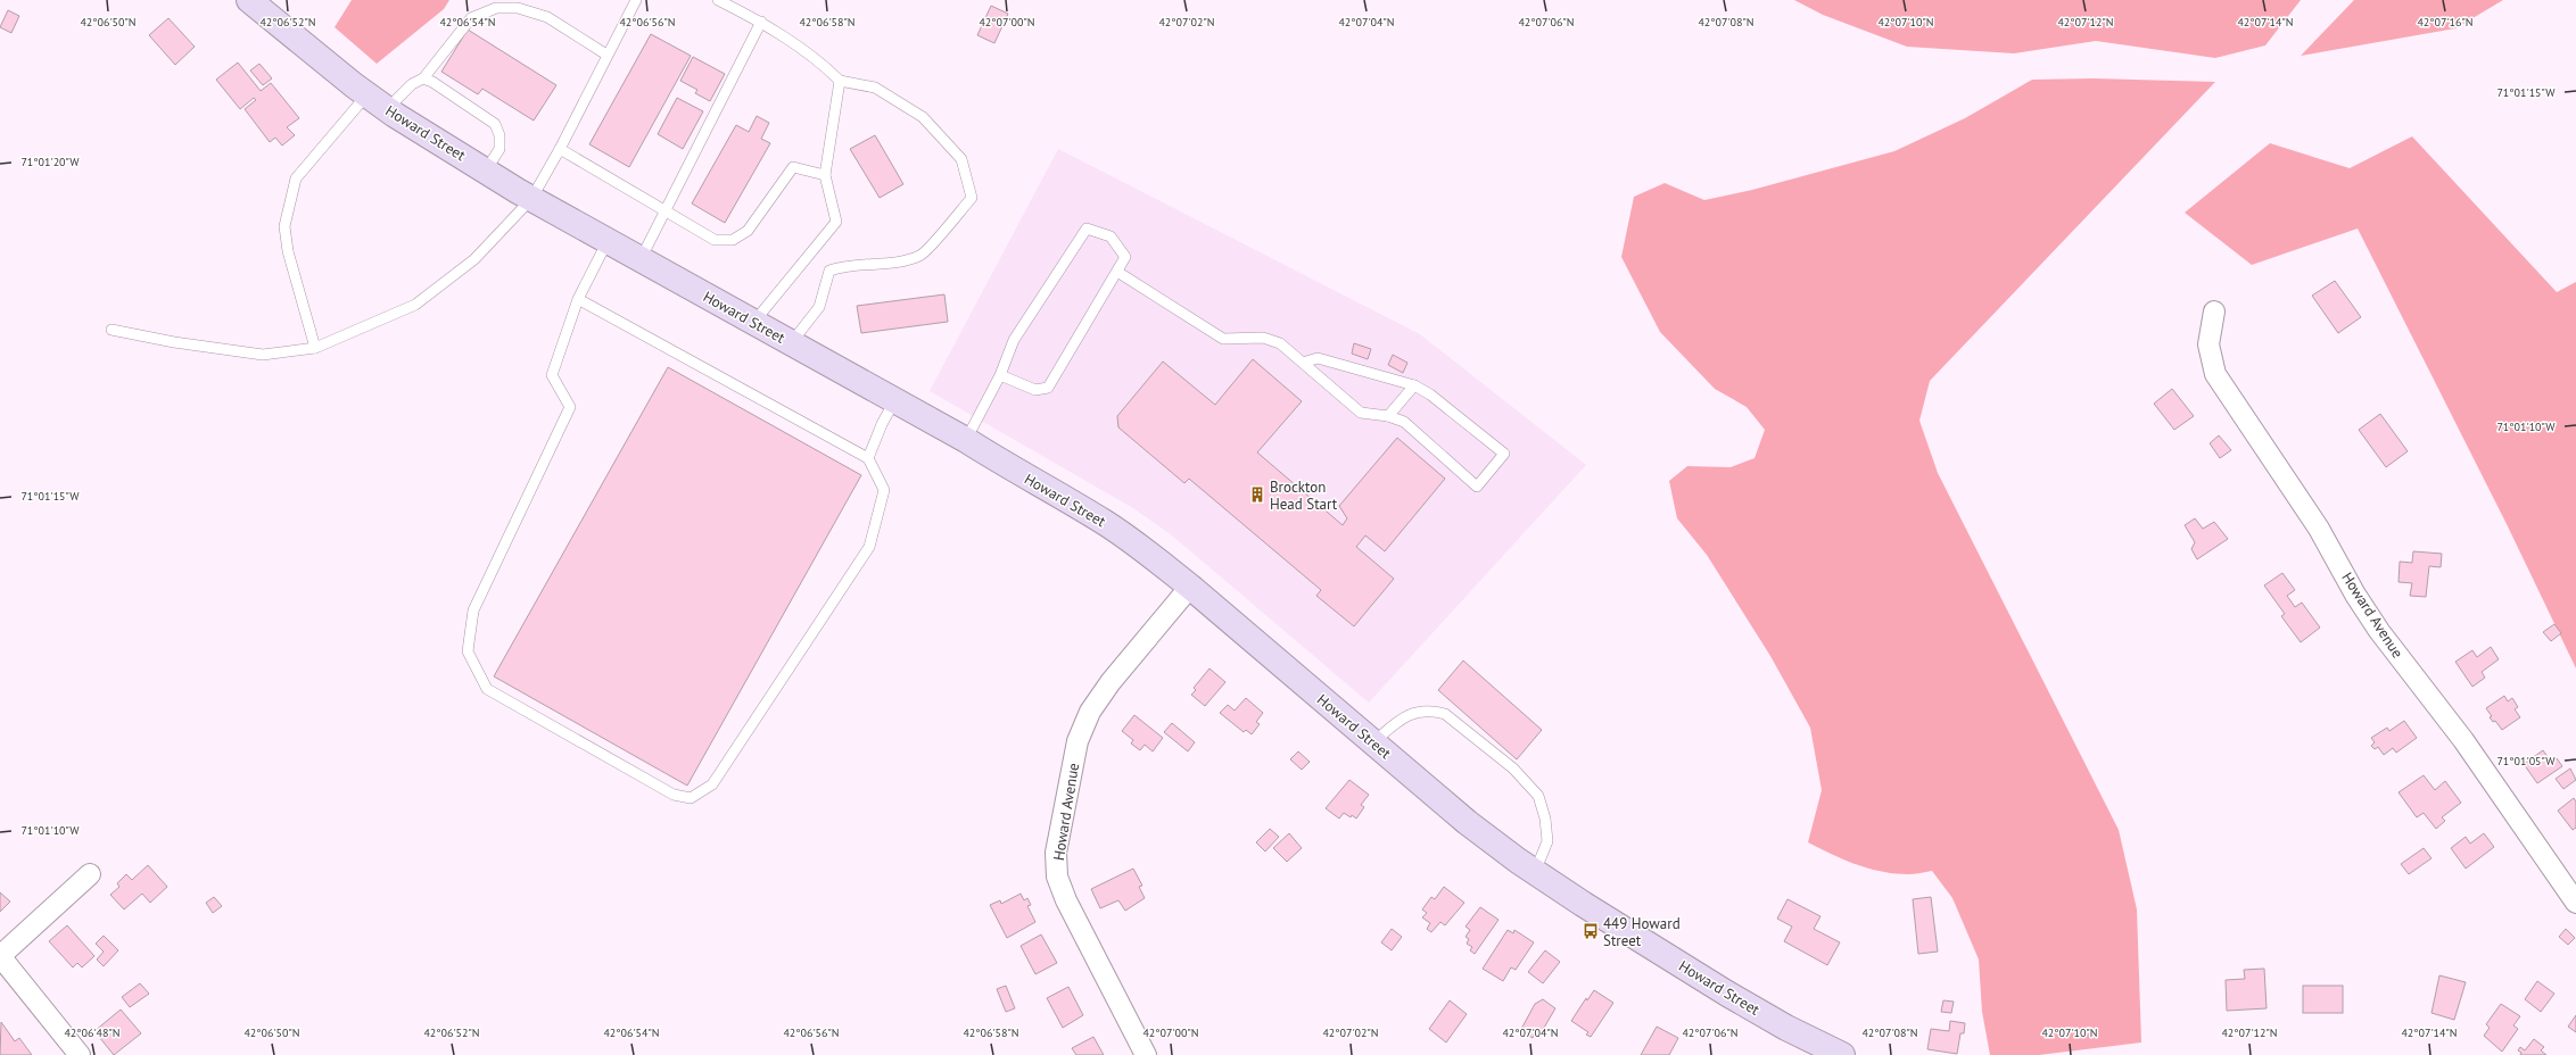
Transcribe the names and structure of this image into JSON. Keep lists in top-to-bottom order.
{
  "streets": {
    "main road": ["Howard Street"],
    "street": ["Howard Avenue"]
  },
  "crossings": [
    ["Howard Street", "Howard Avenue"]
  ],
  "places": {
    "building": ["Brockton Head Start"],
    "bus stop": ["449 Howard Street"]
  },
  "coordinates": [
    "42°07'16\"N",
    "42°06'50\"N",
    "42°06'52\"N",
    "42°06'54\"N",
    "42°06'56\"N",
    "42°06'58\"N",
    "42°07'00\"N",
    "42°07'02\"N",
    "42°07'04\"N",
    "42°07'06\"N",
    "42°07'08\"N",
    "42°07'10\"N",
    "42°07'12\"N",
    "42°07'14\"N",
    "71°01'15\"W",
    "71°01'20\"W",
    "71°01'10\"W",
    "71°01'05\"W",
    "42°06'48\"N"
  ]
}
